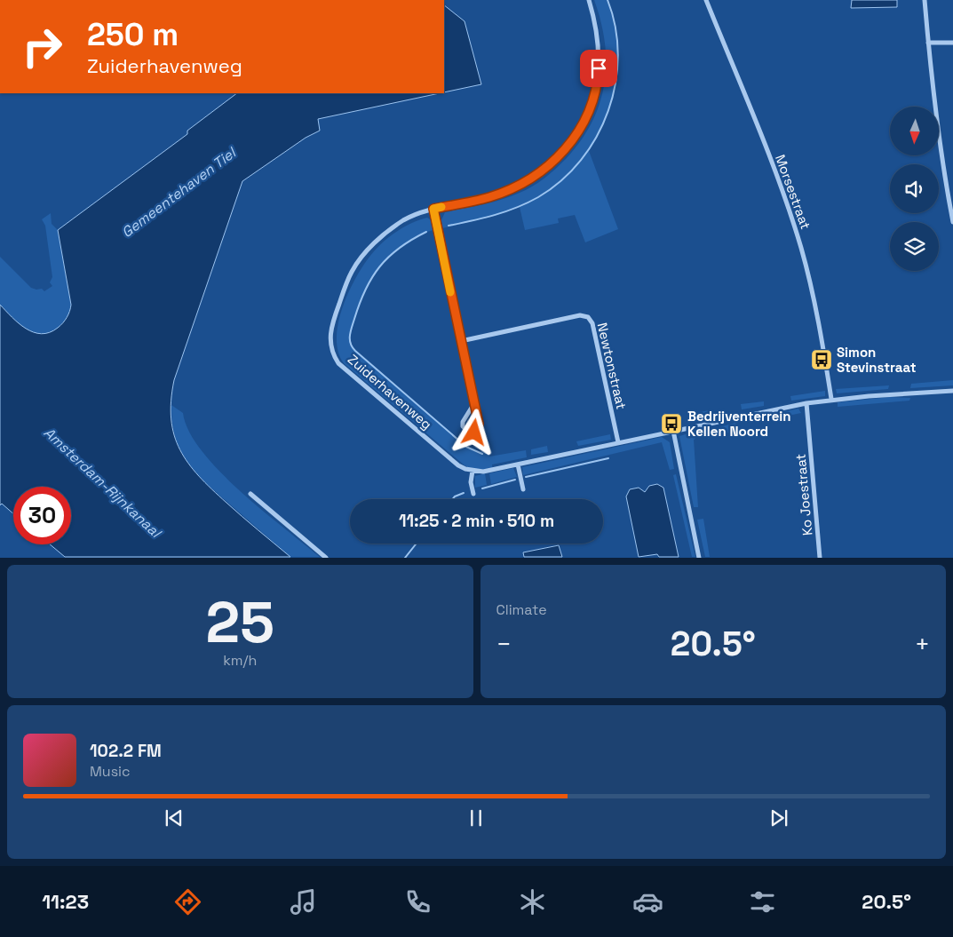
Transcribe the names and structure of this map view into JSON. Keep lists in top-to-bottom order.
{
  "streets": {
    "street": [
      "Morsestraat",
      "Newtonstraat",
      "Zuiderhavenweg",
      "Ko Joestraat"
    ]
  },
  "water": ["Gemeentehaven Tiel", "Amsterdam-Rijnkanaal"],
  "places": {
    "bus stop": ["Simon Stevinstraat", "Bedrijventerrein Kellen Noord"]
  },
  "north": "bottom",
  "page": {
    "turn": ["250 m", "Zuiderhavenweg"],
    "limit": "30",
    "trip": "11:25 · 2 min · 510 m",
    "tile": [
      ["25", "km/h"],
      "Climate"
    ],
    "heat": ["−", "20.5°", "+"],
    "song": ["102.2 FM", "Music"],
    "tabs": ["11:23", "20.5°"]
  }
}
